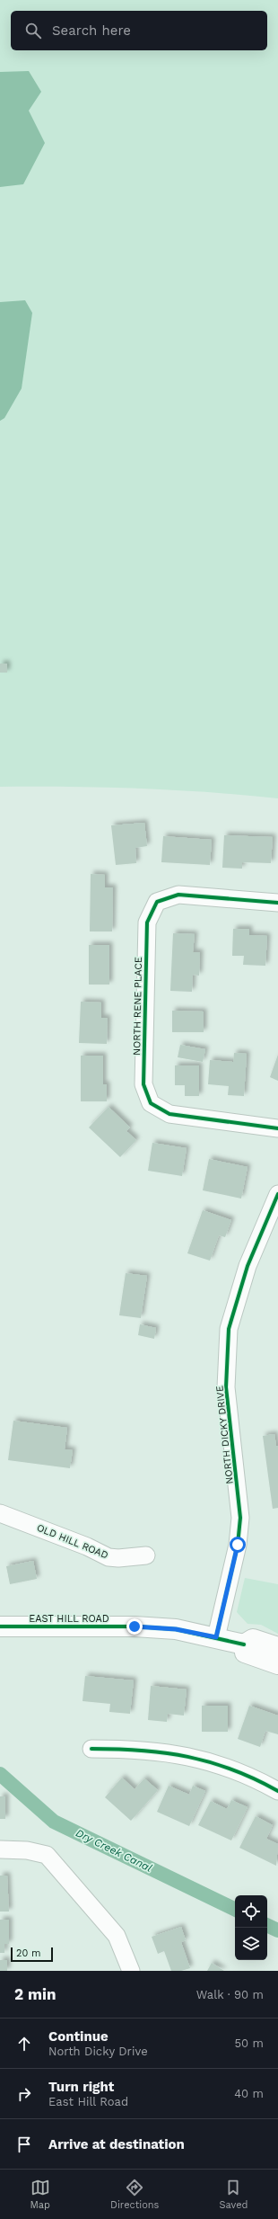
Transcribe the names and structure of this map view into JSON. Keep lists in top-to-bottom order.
{
  "streets": {
    "street": [
      "NORTH RENE PLACE",
      "NORTH DICKY DRIVE",
      "OLD HILL ROAD",
      "EAST HILL ROAD"
    ]
  },
  "crossings": [
    ["NORTH DICKY DRIVE", "EAST HILL ROAD"]
  ],
  "water": ["Dry Creek Canal"],
  "scale_bar": "20 m",
  "page": {
    "search": "Search here",
    "scale": "20 m",
    "heading": ["2 min", "Walk · 90 m"],
    "list": [
      ["Continue", "North Dicky Drive", "50 m"],
      ["Turn right", "East Hill Road", "40 m"],
      "Arrive at destination"
    ],
    "nav": ["Map", "Directions", "Saved"]
  }
}
